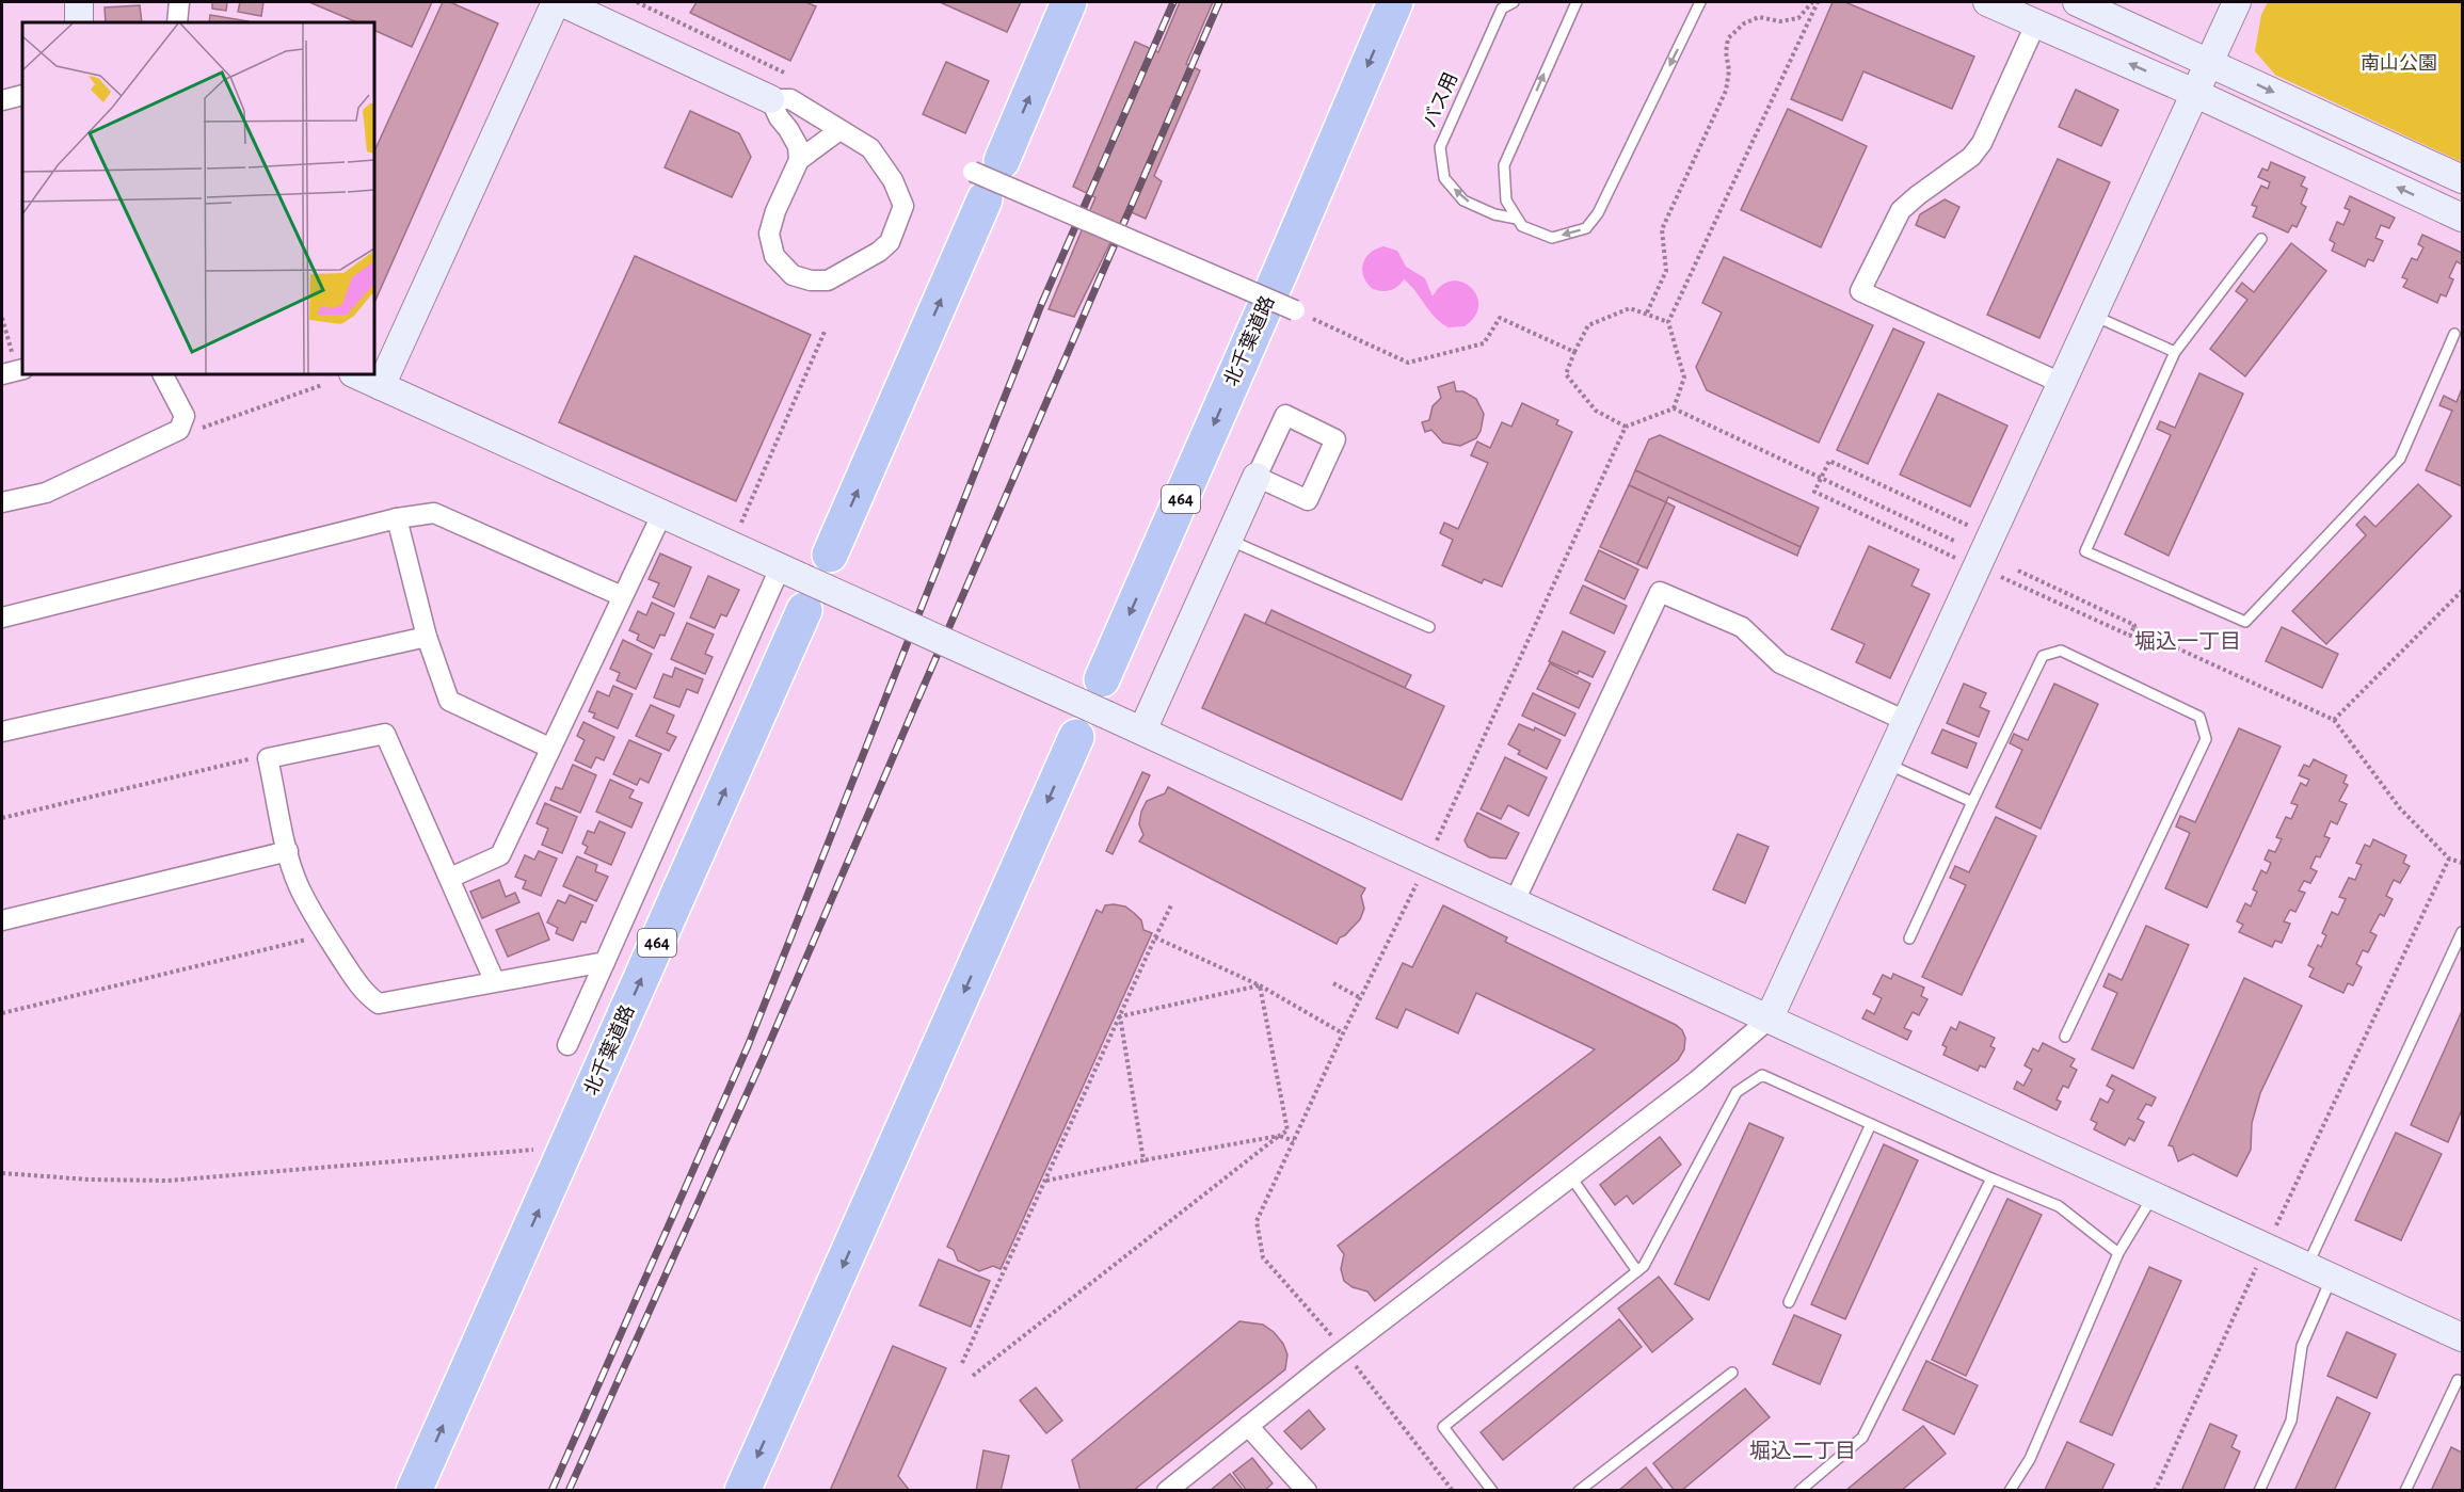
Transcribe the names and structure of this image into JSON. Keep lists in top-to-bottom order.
{
  "streets": {
    "highway": ["北千葉道路", "464"],
    "lane": ["バス用"]
  },
  "districts": ["堀込一丁目", "堀込二丁目"],
  "parks": ["南山公園"]
}
